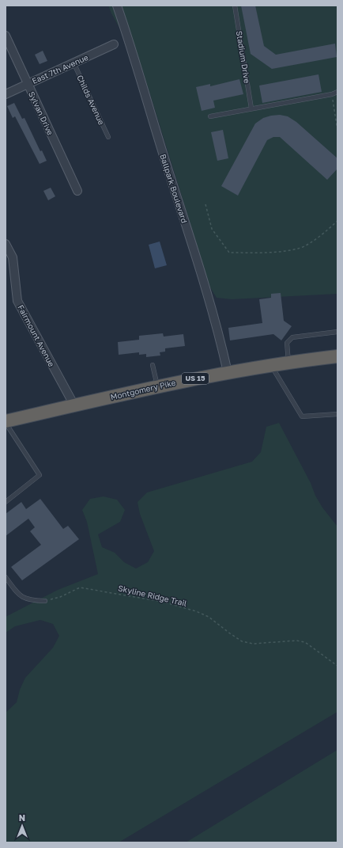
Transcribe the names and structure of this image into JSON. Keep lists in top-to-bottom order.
{
  "streets": {
    "highway": ["US 15", "Montgomery Pike"],
    "street": [
      "East 7th Avenue",
      "Sylvan Drive",
      "Ballpark Boulevard",
      "Fairmount Avenue"
    ],
    "lane": ["Stadium Drive", "Childs Avenue"],
    "path": ["Skyline Ridge Trail"]
  },
  "crossings": [
    ["East 7th Avenue", "Childs Avenue"],
    ["East 7th Avenue", "Sylvan Drive"],
    ["Ballpark Boulevard", "Montgomery Pike"],
    ["Fairmount Avenue", "Montgomery Pike"]
  ],
  "north": "top"
}
